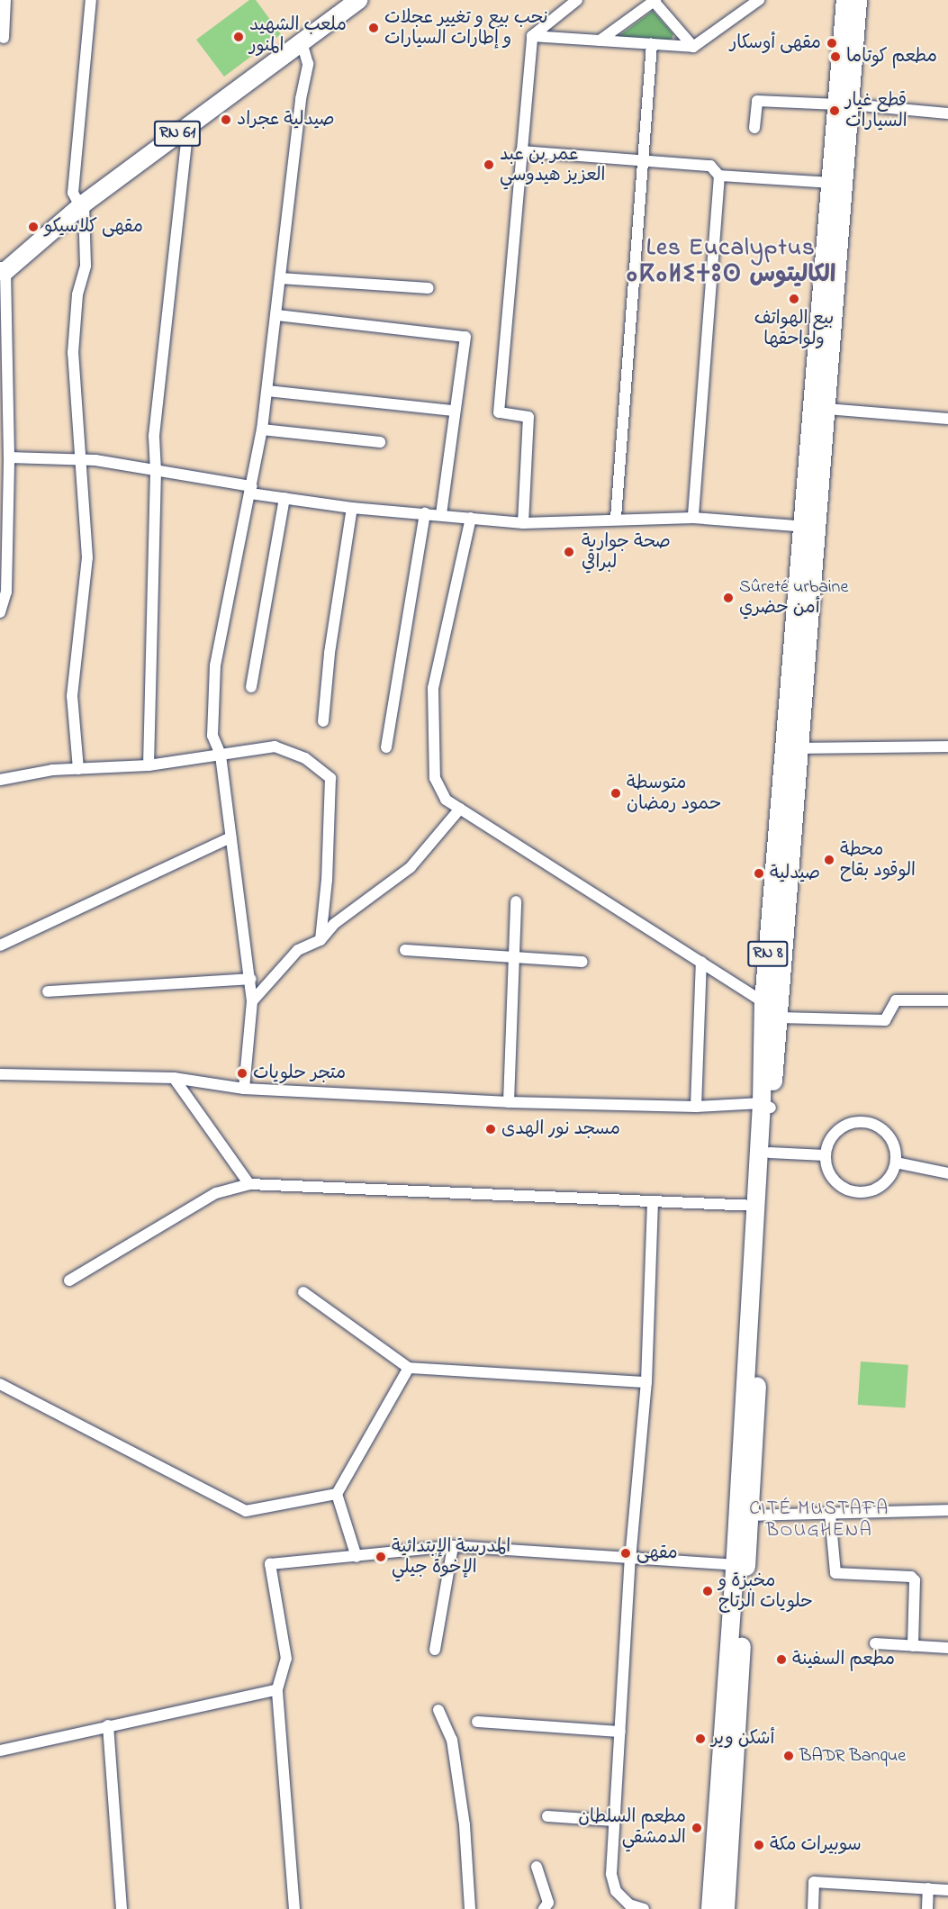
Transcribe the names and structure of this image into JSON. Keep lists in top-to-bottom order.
{
  "streets": {
    "main road": ["RN 61", "RN 8"]
  },
  "districts": ["Les Eucalyptus ⴰⴽⴰⵍⵉⵜⵓⵙ الكاليتوس", "CITÉ MUSTAFA BOUGHENA"],
  "places": [
    "نحب بيع و تغيير عجلات و إطارات السيارات",
    "ملعب الشهيد المنور",
    "مقهى أوسكار",
    "مطعم كوتاما",
    "قطع غيار السيارات",
    "صيدلية عجراد",
    "عمر بن عبد العزيز هيدوسي",
    "مقهى كلاسيكو",
    "بيع الهواتف ولواحقها",
    "صحة جوارية لبراقي",
    "Sûreté urbaine أمن حضري",
    "متوسطة حمود رمضان",
    "محطة الوقود بقاح",
    "صيدلية",
    "متجر حلويات",
    "مسجد نور الهدى",
    "مقهى",
    "المدرسة الإبتدائية الإخوة جيلي",
    "مخبزة و حلويات الرتاج",
    "مطعم السفينة",
    "أشكن وير",
    "BADR Banque",
    "مطعم السلطان الدمشقي",
    "سوبيرات مكة"
  ]
}
